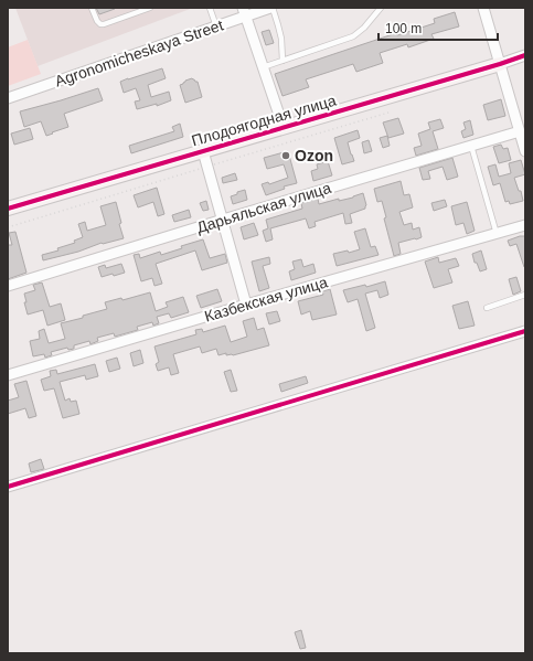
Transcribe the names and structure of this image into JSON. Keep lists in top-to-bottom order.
{
  "streets": {
    "street": [
      "Agronomicheskaya Street",
      "Плодоягодная улица",
      "Дарьяльская улица",
      "Казбекская улица"
    ]
  },
  "places": ["Ozon"],
  "scale_bar": "100 m"
}
